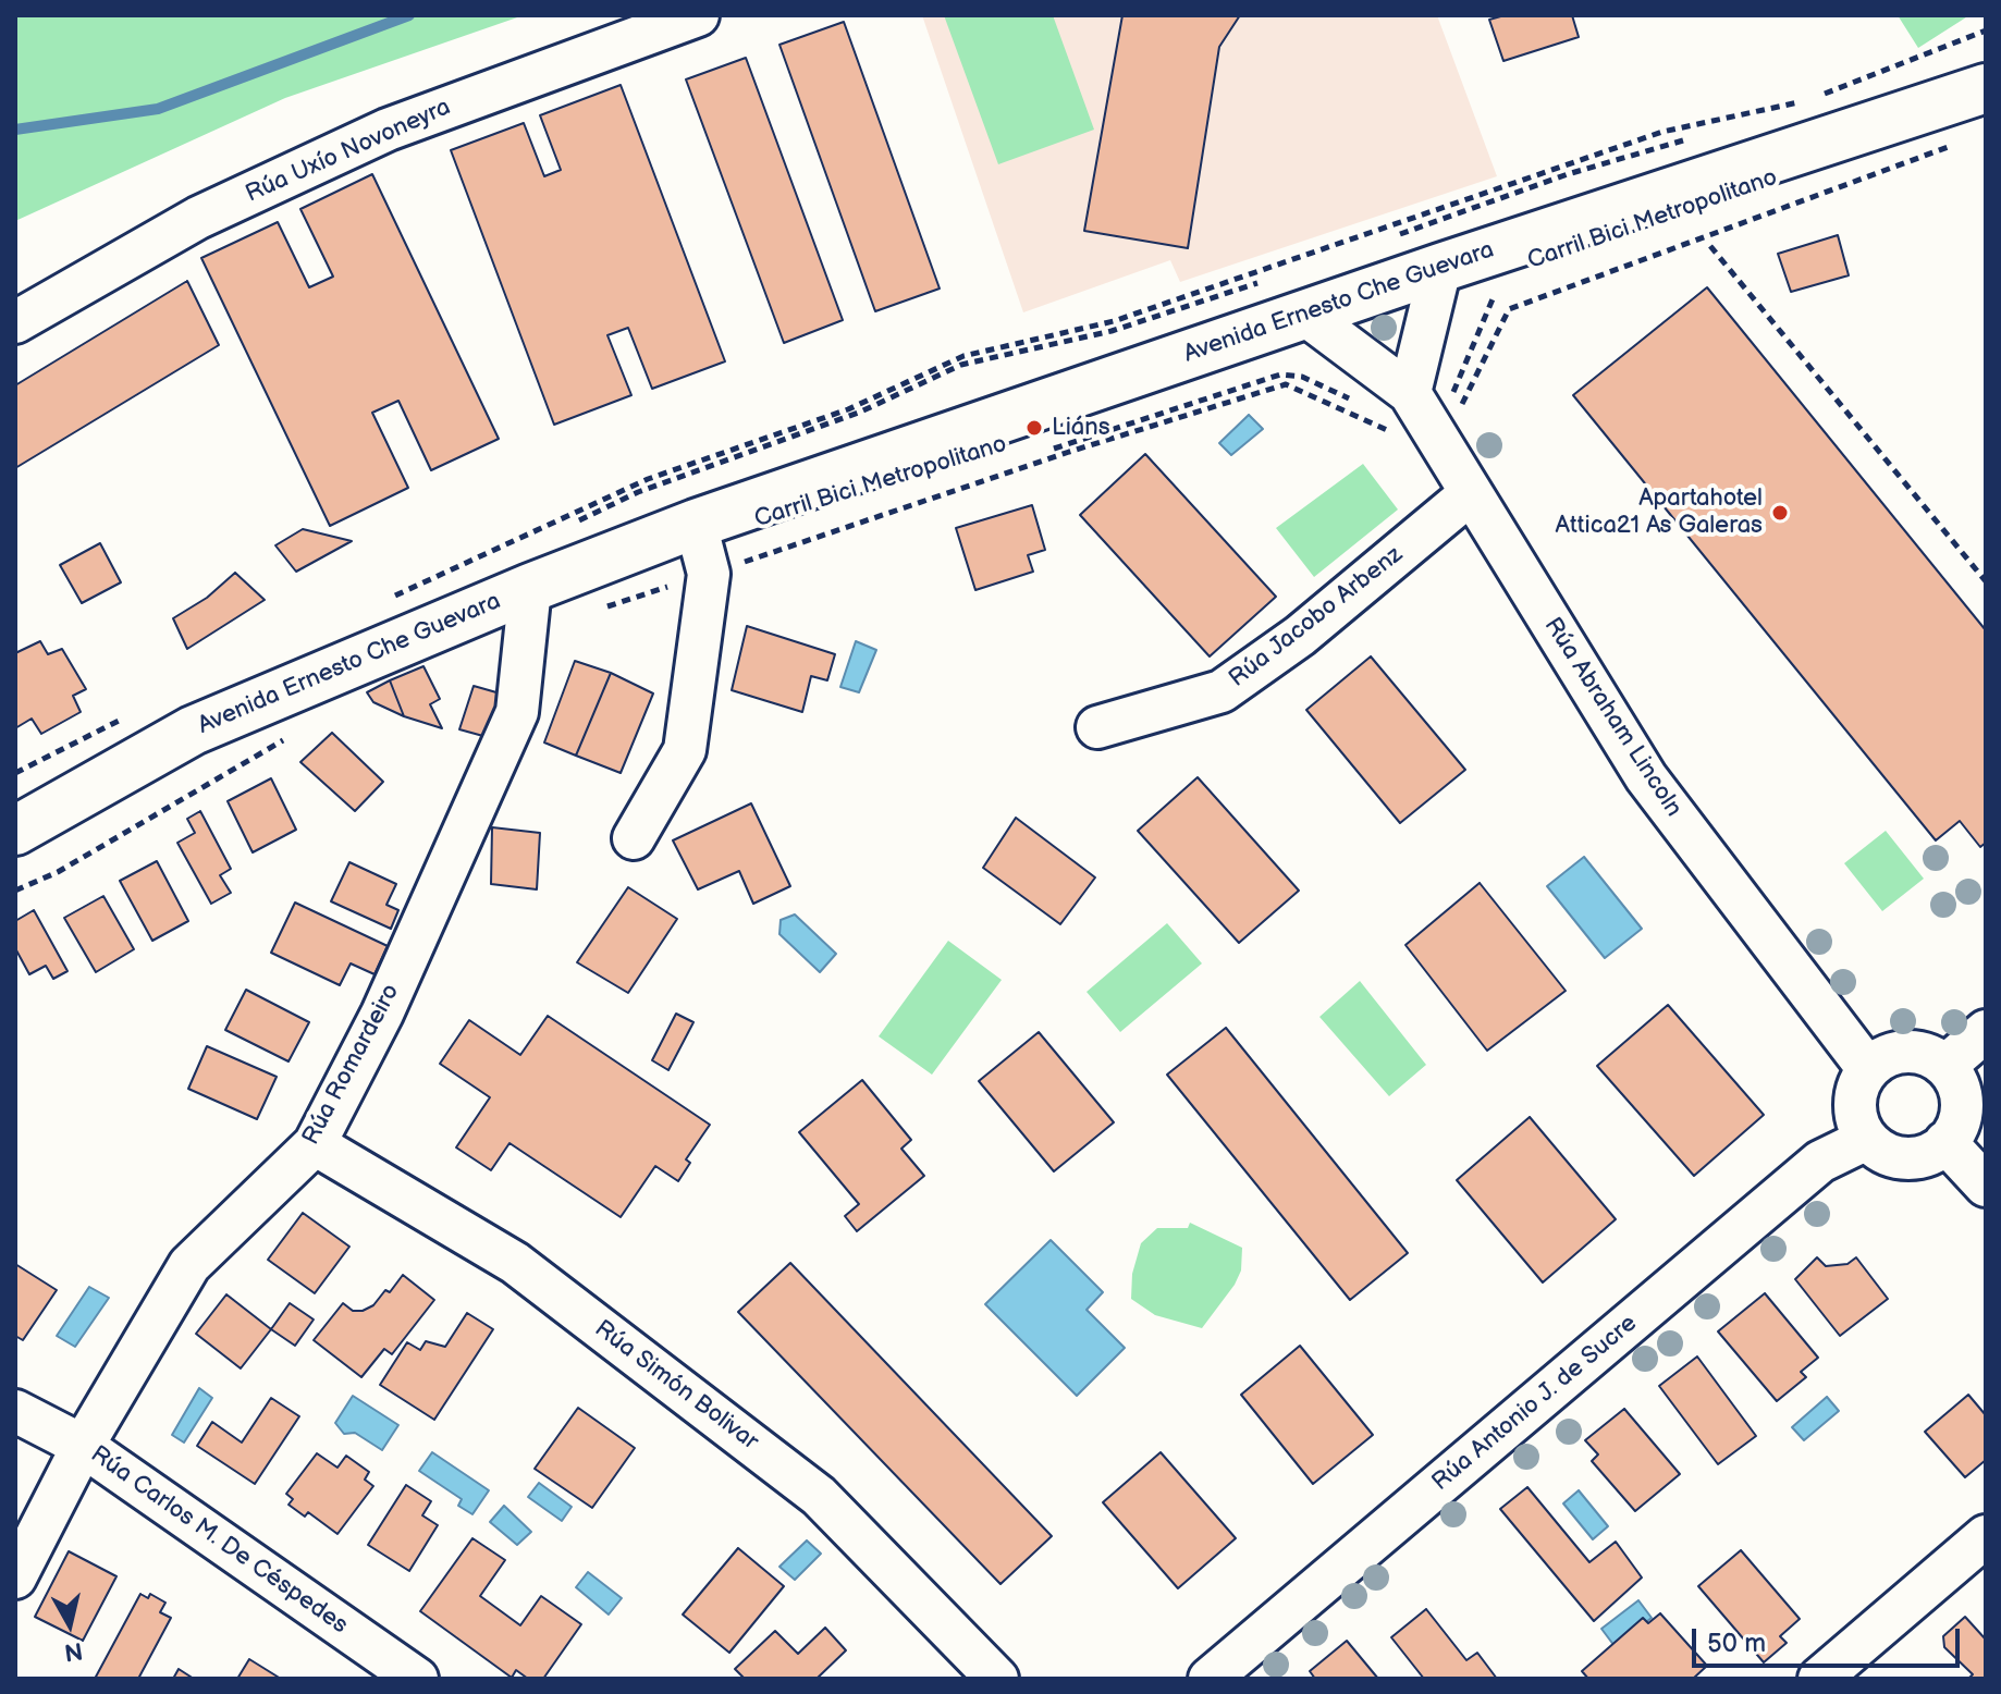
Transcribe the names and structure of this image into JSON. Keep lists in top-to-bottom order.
{
  "streets": {
    "main road": ["Avenida Ernesto Che Guevara"],
    "street": [
      "Rúa Uxío Novoneyra",
      "Rúa Jacobo Arbenz",
      "Rúa Abraham Lincoln",
      "Rúa Romardeiro",
      "Rúa Simón Bolivar",
      "Rúa Antonio J. de Sucre",
      "Rúa Carlos M. De Céspedes"
    ],
    "path": ["Carril Bici Metropolitano"]
  },
  "crossings": [
    ["Carril Bici Metropolitano", "Rúa Abraham Lincoln"],
    ["Avenida Ernesto Che Guevara", "Rúa Abraham Lincoln"],
    ["Avenida Ernesto Che Guevara", "Rúa Romardeiro"],
    ["Rúa Jacobo Arbenz", "Rúa Abraham Lincoln"],
    ["Rúa Abraham Lincoln", "Rúa Antonio J. de Sucre"],
    ["Rúa Romardeiro", "Rúa Simón Bolivar"],
    ["Rúa Romardeiro", "Rúa Carlos M. De Céspedes"]
  ],
  "places": ["Liáns", "Apartahotel Attica21 As Galeras"],
  "scale_bar": "50 m",
  "north": "bottom"
}
